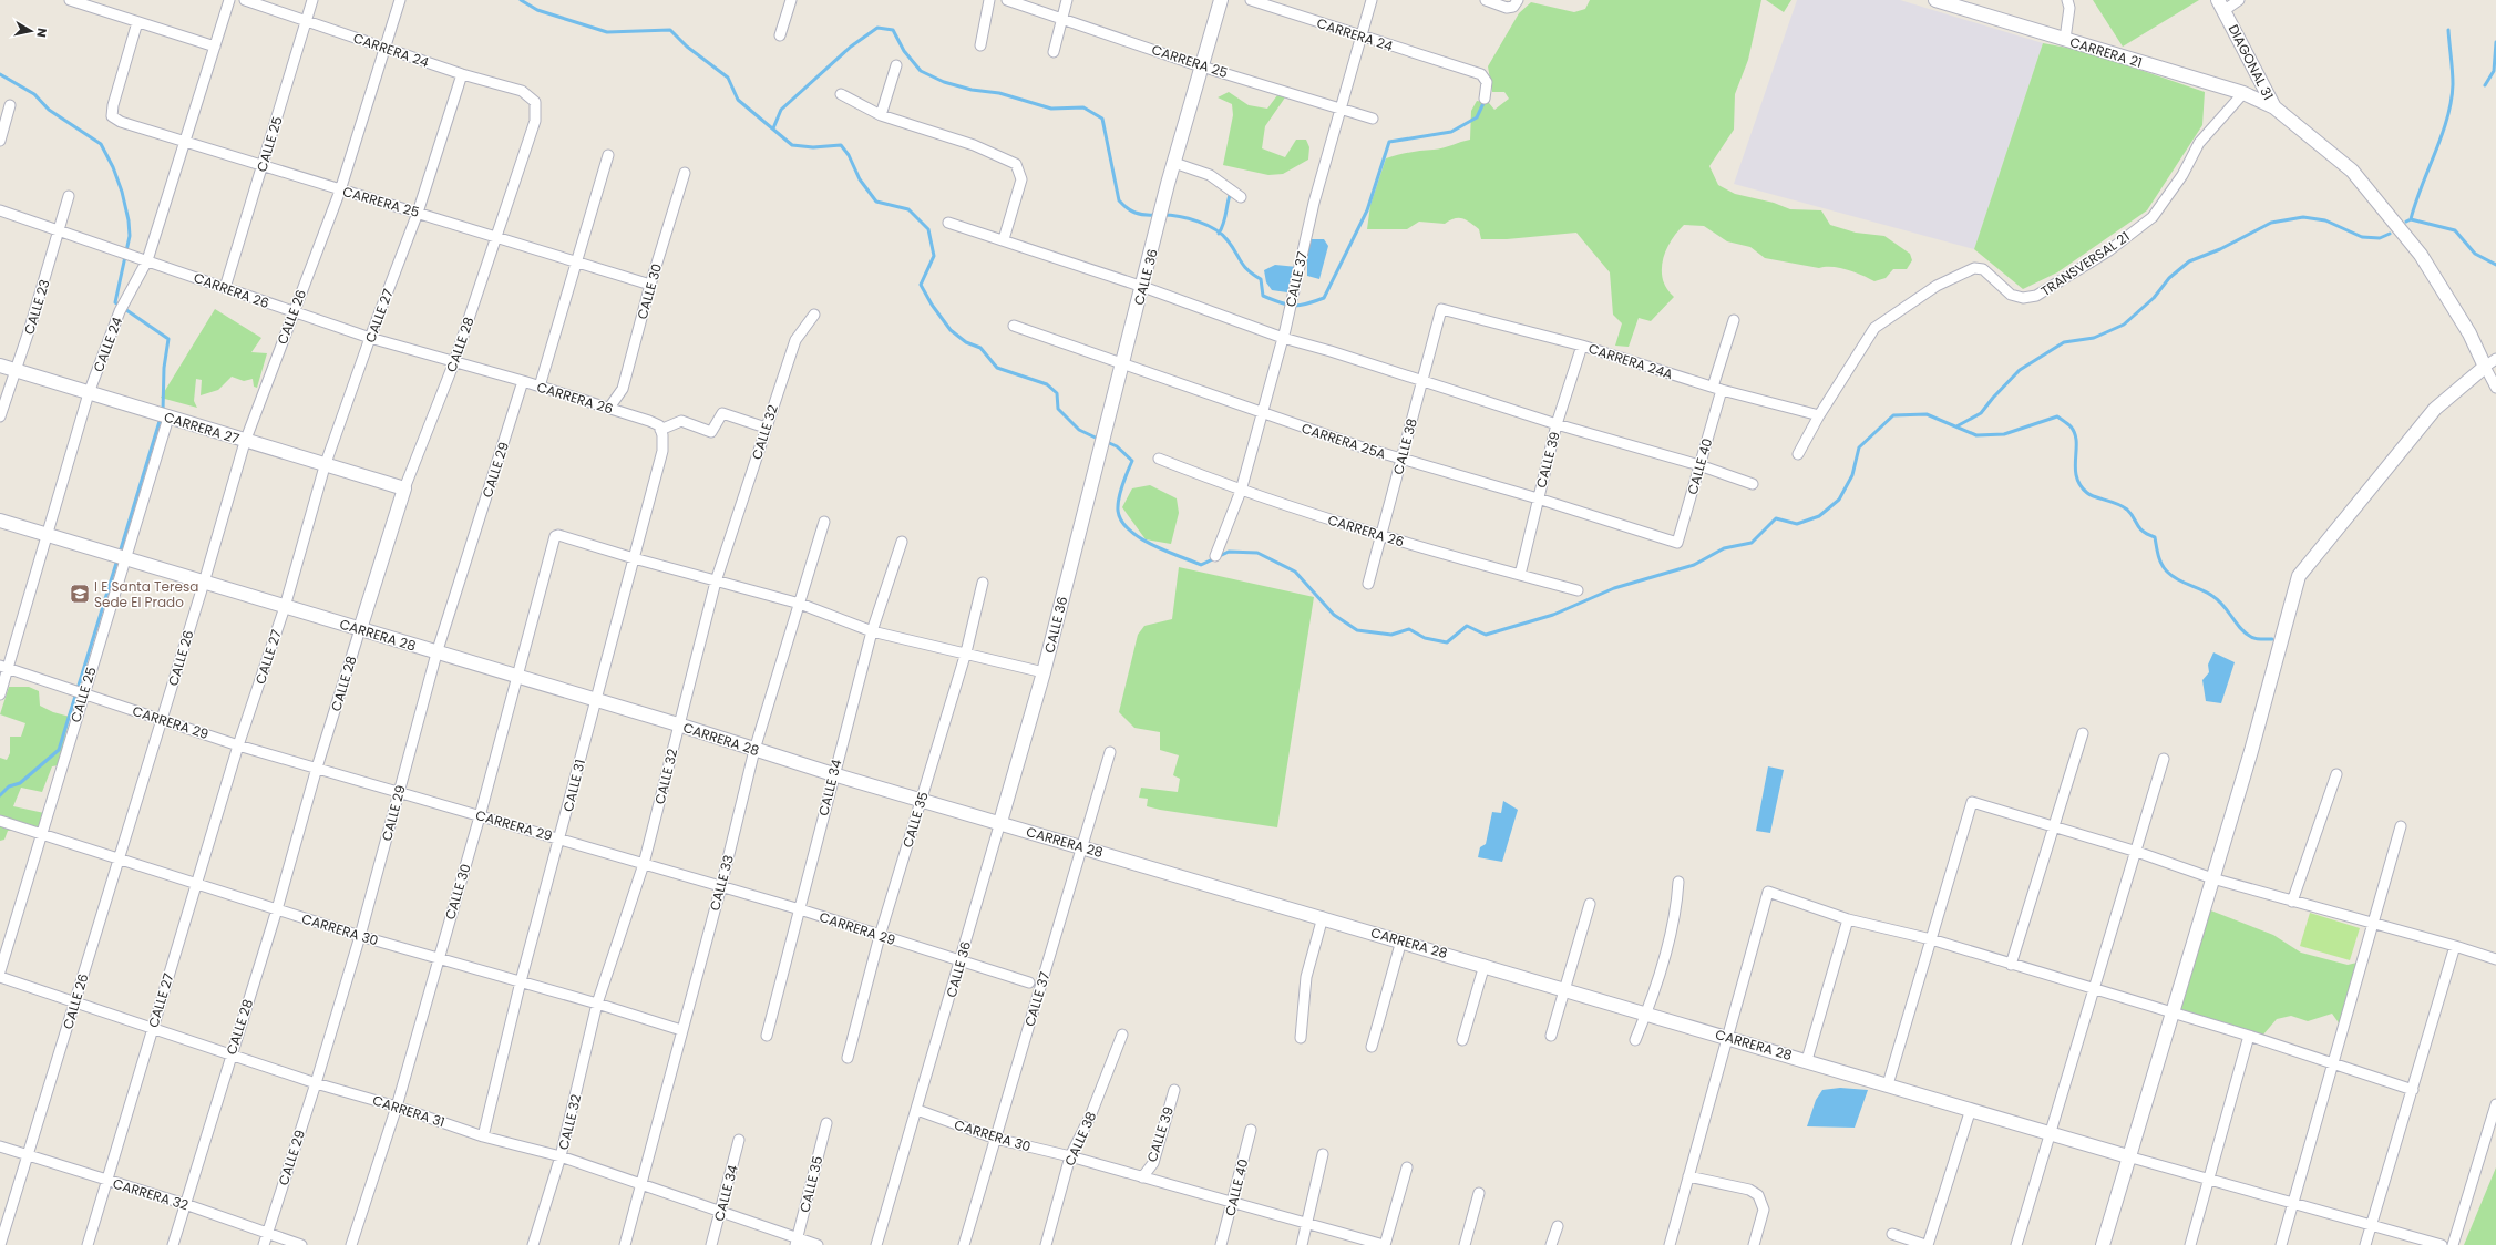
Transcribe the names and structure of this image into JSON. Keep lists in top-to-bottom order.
{
  "streets": {
    "street": [
      "CARRERA 24",
      "CARRERA 21",
      "CARRERA 25",
      "DIAGONAL 31",
      "CALLE 25",
      "TRANSVERSAL 21",
      "CALLE 36",
      "CALLE 37",
      "CARRERA 26",
      "CALLE 30",
      "CALLE 23",
      "CALLE 27",
      "CALLE 26",
      "CALLE 24",
      "CALLE 28",
      "CARRERA 24A",
      "CARRERA 27",
      "CALLE 32",
      "CARRERA 25A",
      "CALLE 38",
      "CALLE 39",
      "CALLE 40",
      "CALLE 29",
      "CARRERA 28",
      "CARRERA 29",
      "CALLE 31",
      "CALLE 34",
      "CALLE 35",
      "CALLE 33",
      "CARRERA 30",
      "CARRERA 31",
      "CARRERA 32"
    ]
  },
  "crossings": [
    ["CARRERA 24", "CALLE 25"],
    ["CARRERA 24", "CALLE 37"],
    ["CARRERA 24", "CALLE 27"],
    ["CARRERA 24", "CALLE 26"],
    ["CARRERA 24", "CALLE 28"],
    ["CARRERA 21", "DIAGONAL 31"],
    ["CARRERA 21", "TRANSVERSAL 21"],
    ["CARRERA 25", "CALLE 25"],
    ["CARRERA 25", "CALLE 36"],
    ["CARRERA 25", "CALLE 37"],
    ["CARRERA 25", "CALLE 30"],
    ["CARRERA 25", "CALLE 27"],
    ["CARRERA 25", "CALLE 26"],
    ["CARRERA 25", "CALLE 24"],
    ["CARRERA 25", "CALLE 28"],
    ["CALLE 25", "CARRERA 26"],
    ["CALLE 25", "CARRERA 27"],
    ["CALLE 25", "CARRERA 28"],
    ["CALLE 25", "CARRERA 29"],
    ["CALLE 25", "CARRERA 30"],
    ["TRANSVERSAL 21", "CARRERA 24A"],
    ["CALLE 36", "CARRERA 25A"],
    ["CALLE 36", "CARRERA 28"],
    ["CALLE 36", "CARRERA 29"],
    ["CALLE 36", "CARRERA 30"],
    ["CALLE 37", "CARRERA 26"],
    ["CALLE 37", "CARRERA 25A"],
    ["CALLE 37", "CARRERA 28"],
    ["CALLE 37", "CARRERA 30"],
    ["CARRERA 26", "CALLE 30"],
    ["CARRERA 26", "CALLE 23"],
    ["CARRERA 26", "CALLE 27"],
    ["CARRERA 26", "CALLE 26"],
    ["CARRERA 26", "CALLE 24"],
    ["CARRERA 26", "CALLE 28"],
    ["CARRERA 26", "CALLE 38"],
    ["CARRERA 26", "CALLE 39"],
    ["CARRERA 26", "CALLE 29"],
    ["CARRERA 26", "CALLE 31"],
    ["CALLE 30", "CARRERA 28"],
    ["CALLE 30", "CARRERA 29"],
    ["CALLE 30", "CALLE 31"],
    ["CALLE 30", "CARRERA 30"],
    ["CALLE 30", "CARRERA 31"],
    ["CALLE 23", "CARRERA 27"],
    ["CALLE 27", "CARRERA 27"],
    ["CALLE 27", "CARRERA 28"],
    ["CALLE 27", "CARRERA 29"],
    ["CALLE 27", "CARRERA 30"],
    ["CALLE 27", "CARRERA 31"],
    ["CALLE 27", "CARRERA 32"],
    ["CALLE 26", "CARRERA 27"],
    ["CALLE 26", "CARRERA 28"],
    ["CALLE 26", "CARRERA 29"],
    ["CALLE 26", "CARRERA 30"],
    ["CALLE 26", "CARRERA 31"],
    ["CALLE 26", "CARRERA 32"],
    ["CALLE 24", "CARRERA 27"],
    ["CALLE 24", "CARRERA 28"],
    ["CALLE 24", "CARRERA 29"],
    ["CALLE 28", "CARRERA 27"],
    ["CALLE 28", "CARRERA 28"],
    ["CALLE 28", "CARRERA 29"],
    ["CALLE 28", "CARRERA 30"],
    ["CALLE 28", "CARRERA 31"],
    ["CALLE 28", "CARRERA 32"],
    ["CARRERA 24A", "CALLE 38"],
    ["CARRERA 24A", "CALLE 39"],
    ["CARRERA 24A", "CALLE 40"],
    ["CALLE 32", "CARRERA 28"],
    ["CALLE 32", "CARRERA 29"],
    ["CALLE 32", "CARRERA 30"],
    ["CALLE 32", "CARRERA 31"],
    ["CARRERA 25A", "CALLE 38"],
    ["CARRERA 25A", "CALLE 39"],
    ["CARRERA 25A", "CALLE 40"],
    ["CALLE 38", "CARRERA 30"],
    ["CALLE 39", "CARRERA 30"],
    ["CALLE 40", "CARRERA 30"],
    ["CALLE 29", "CARRERA 28"],
    ["CALLE 29", "CARRERA 29"],
    ["CALLE 29", "CARRERA 30"],
    ["CALLE 29", "CARRERA 31"],
    ["CALLE 29", "CARRERA 32"],
    ["CARRERA 28", "CALLE 31"],
    ["CARRERA 28", "CALLE 34"],
    ["CARRERA 28", "CALLE 35"],
    ["CARRERA 28", "CALLE 33"],
    ["CARRERA 29", "CALLE 31"],
    ["CARRERA 29", "CALLE 34"],
    ["CARRERA 29", "CALLE 35"],
    ["CARRERA 29", "CALLE 33"],
    ["CALLE 31", "CARRERA 30"],
    ["CALLE 31", "CARRERA 31"],
    ["CALLE 34", "CARRERA 31"],
    ["CALLE 35", "CARRERA 31"],
    ["CALLE 33", "CARRERA 30"],
    ["CALLE 33", "CARRERA 31"]
  ],
  "places": {
    "school or university": ["I E Santa Teresa Sede El Prado"]
  },
  "north": "right"
}
